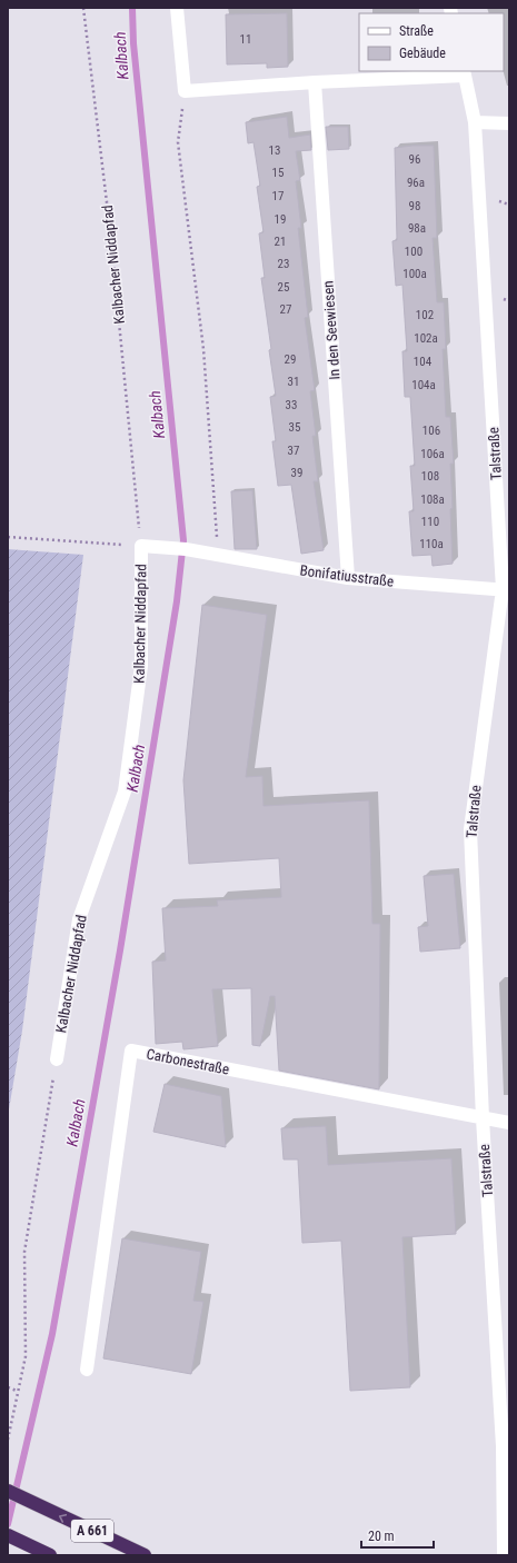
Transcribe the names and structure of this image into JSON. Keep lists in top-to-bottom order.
{
  "streets": {
    "highway": ["A 661"],
    "street": [
      "Kalbacher Niddapfad",
      "In den Seewiesen",
      "Talstraße",
      "Bonifatiusstraße",
      "Carbonestraße"
    ]
  },
  "crossings": [
    ["Kalbacher Niddapfad", "Bonifatiusstraße"],
    ["In den Seewiesen", "Bonifatiusstraße"],
    ["Talstraße", "Bonifatiusstraße"],
    ["Talstraße", "Carbonestraße"]
  ],
  "water": ["Kalbach"],
  "house_numbers": [
    "11",
    "13",
    "96",
    "15",
    "96a",
    "17",
    "98",
    "19",
    "98a",
    "21",
    "100",
    "23",
    "100a",
    "25",
    "27",
    "102",
    "102a",
    "29",
    "104",
    "31",
    "104a",
    "33",
    "35",
    "106",
    "37",
    "106a",
    "39",
    "108",
    "108a",
    "110",
    "110a"
  ],
  "legend": ["Straße", "Gebäude"],
  "scale_bar": "20 m"
}
